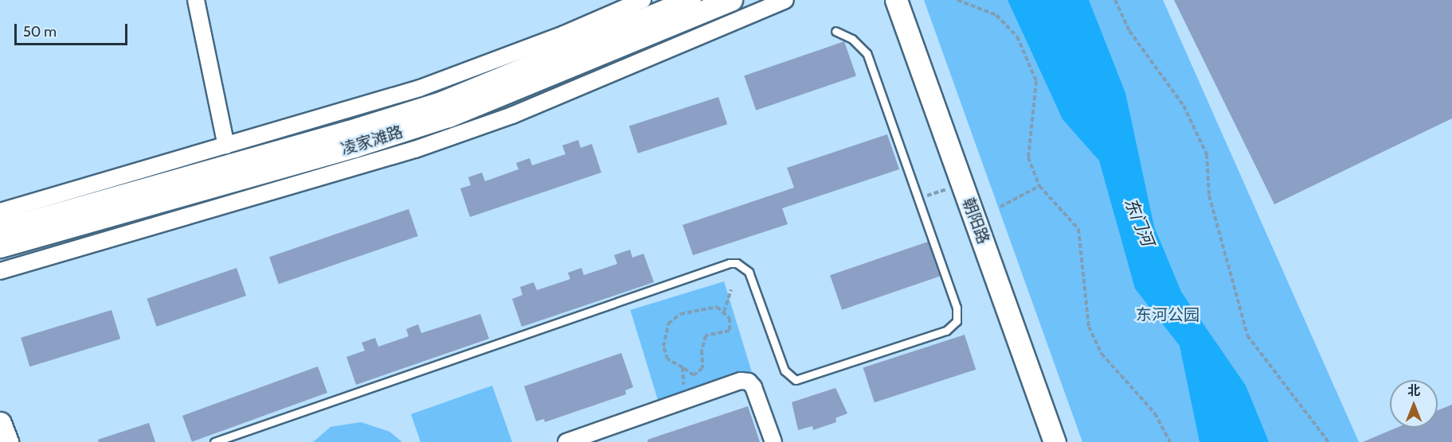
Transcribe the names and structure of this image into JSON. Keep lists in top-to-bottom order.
{
  "streets": {
    "main road": ["凌家滩路", "朝阳路"]
  },
  "water": ["东门河"],
  "parks": ["东河公园"],
  "scale_bar": "50 m",
  "north": "top"
}
